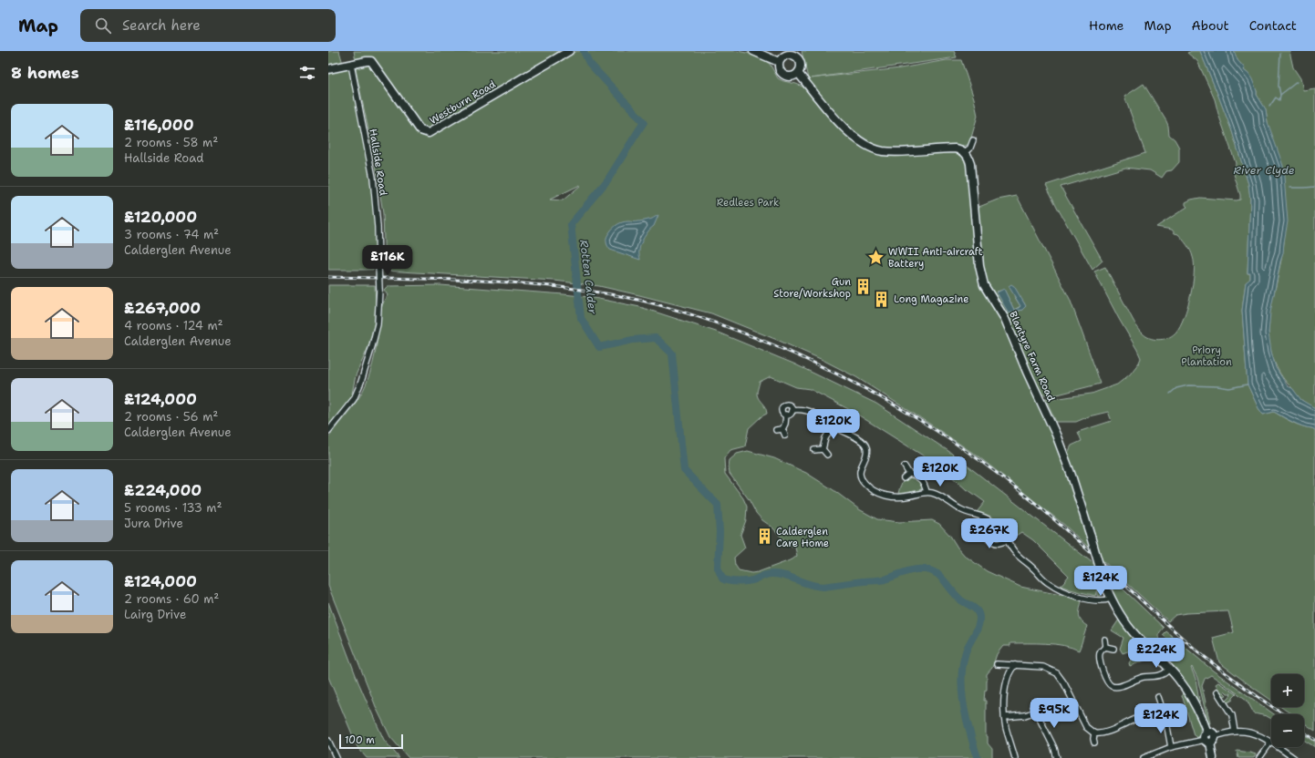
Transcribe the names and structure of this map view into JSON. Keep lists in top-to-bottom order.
{
  "streets": {
    "main road": ["Westburn Road", "Blantyre Farm Road"],
    "street": ["Hallside Road"]
  },
  "crossings": [
    ["Westburn Road", "Hallside Road"]
  ],
  "water": ["River Clyde", "Rotten Calder"],
  "parks": ["Redlees Park", "Priory Plantation"],
  "places": {
    "place": ["WWII Anti-aircraft Battery"],
    "building": ["Gun Store/Workshop", "Long Magazine", "Calderglen Care Home"]
  },
  "scale_bar": "100 m",
  "page": {
    "header": "Map",
    "search": "Search here",
    "nav": [
      "Home",
      "Map",
      "About",
      "Contact"
    ],
    "heading": "8 homes",
    "list": [
      {
        "name": "£116,000",
        "note": "2 rooms · 58 m² · Hallside Road"
      },
      {
        "name": "£120,000",
        "note": "3 rooms · 74 m² · Calderglen Avenue"
      },
      {
        "name": "£267,000",
        "note": "4 rooms · 124 m² · Calderglen Avenue"
      },
      {
        "name": "£124,000",
        "note": "2 rooms · 56 m² · Calderglen Avenue"
      },
      {
        "name": "£224,000",
        "note": "5 rooms · 133 m² · Jura Drive"
      },
      {
        "name": "£124,000",
        "note": "2 rooms · 60 m² · Lairg Drive"
      }
    ],
    "price": [
      "£116K",
      "£120K",
      "£120K",
      "£267K",
      "£124K",
      "£224K",
      "£95K",
      "£124K"
    ],
    "map_buttons": ["+", "−"],
    "scale": "100 m"
  }
}
